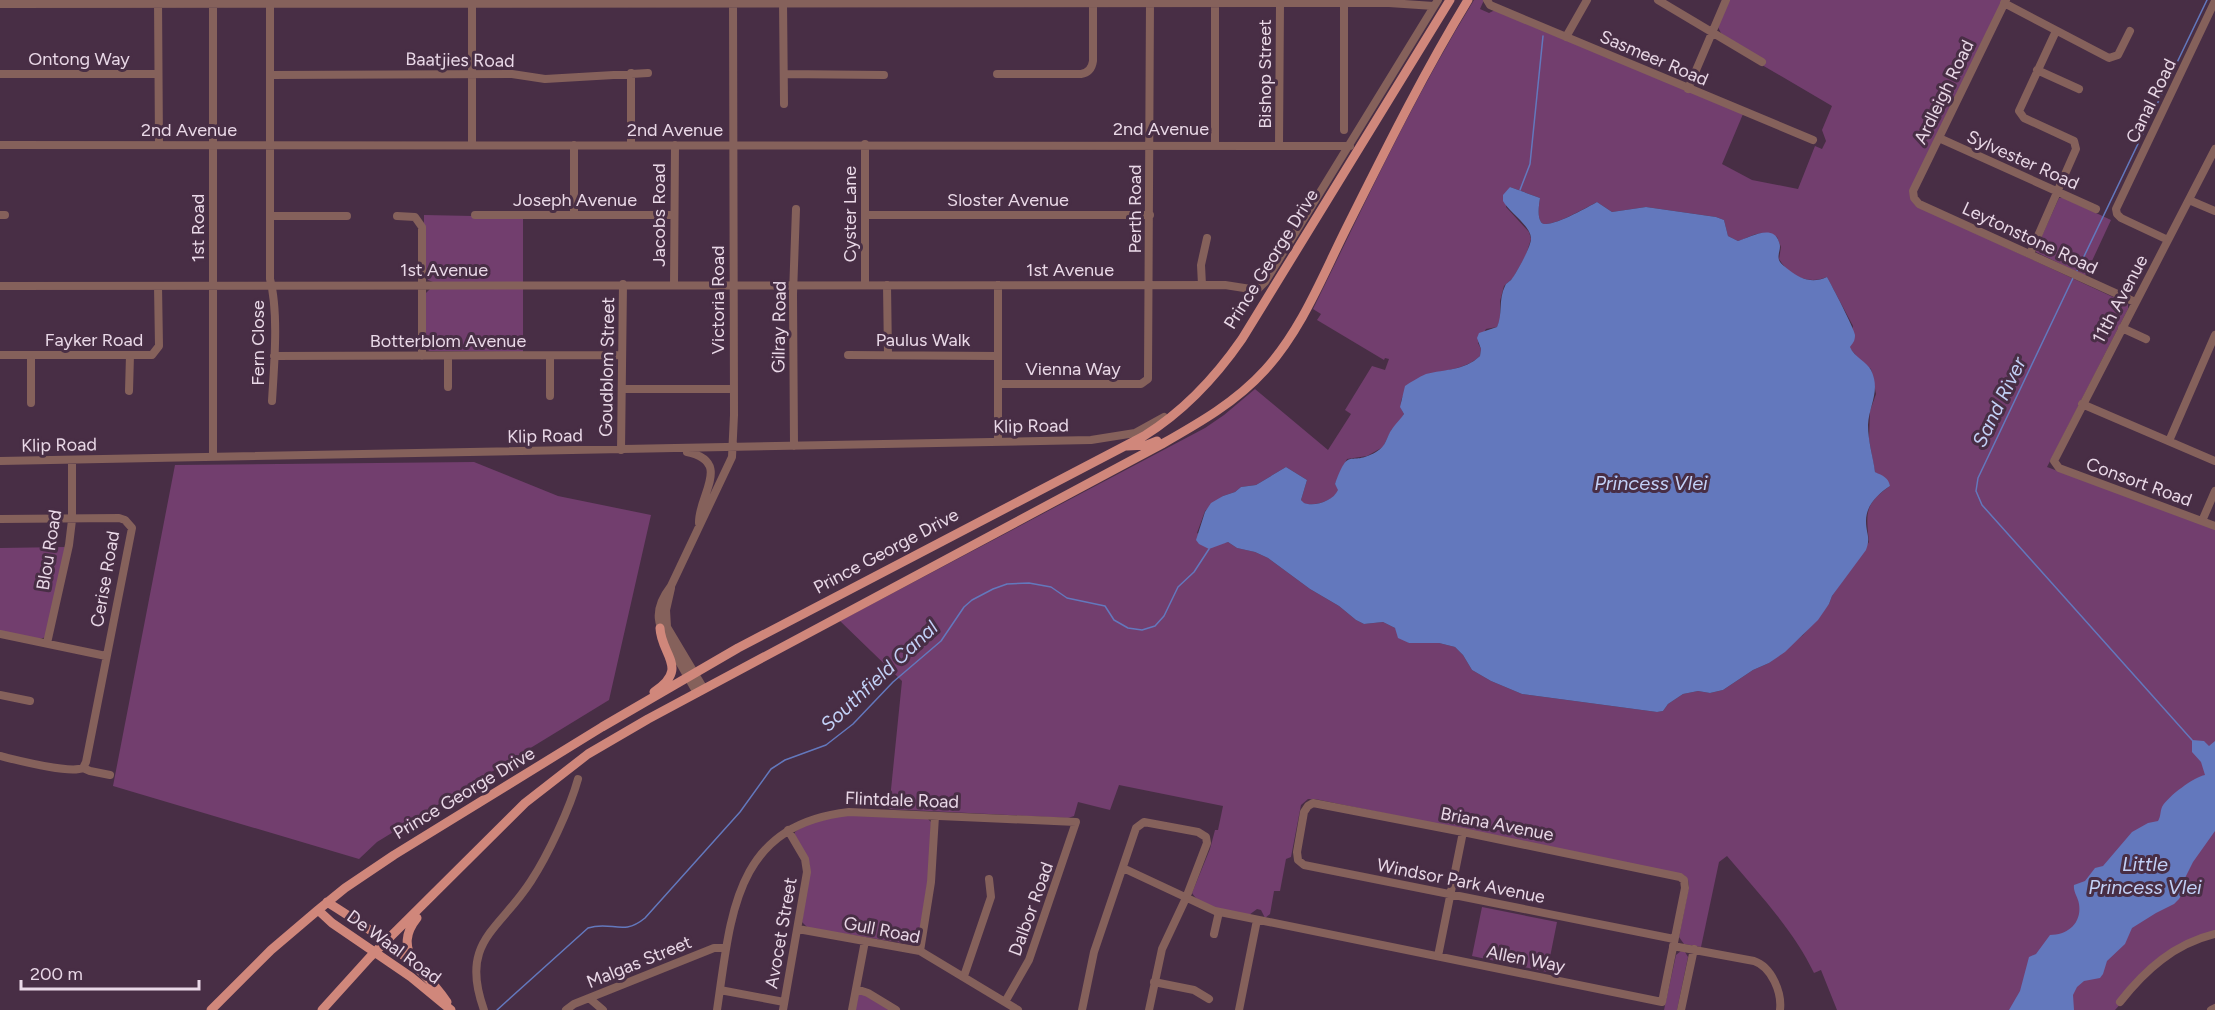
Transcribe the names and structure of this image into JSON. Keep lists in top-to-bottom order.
{
  "streets": {
    "main road": ["Prince George Drive", "De Waal Road"],
    "street": [
      "Sasmeer Road",
      "Ontong Way",
      "Baatjies Road",
      "Bishop Street",
      "Ardleigh Road",
      "Canal Road",
      "2nd Avenue",
      "Sylvester Road",
      "Joseph Avenue",
      "Sloster Avenue",
      "Perth Road",
      "Cyster Lane",
      "Jacobs Road",
      "1st Road",
      "Leytonstone Road",
      "1st Avenue",
      "11th Avenue",
      "Victoria Road",
      "Gilray Road",
      "Fayker Road",
      "Paulus Walk",
      "Botterblom Avenue",
      "Fern Close",
      "Goudblom Street",
      "Vienna Way",
      "Klip Road",
      "Consort Road",
      "Blou Road",
      "Cerise Road",
      "Flintdale Road",
      "Briana Avenue",
      "Windsor Park Avenue",
      "Dalbor Road",
      "Gull Road",
      "Avocet Street",
      "Allen Way",
      "Malgas Street"
    ]
  },
  "crossings": [
    ["Baatjies Road", "Fern Close"],
    ["Bishop Street", "2nd Avenue"],
    ["Ardleigh Road", "Sylvester Road"],
    ["Ardleigh Road", "Leytonstone Road"],
    ["Canal Road", "11th Avenue"],
    ["2nd Avenue", "Perth Road"],
    ["2nd Avenue", "Cyster Lane"],
    ["2nd Avenue", "Jacobs Road"],
    ["2nd Avenue", "1st Road"],
    ["2nd Avenue", "1st Avenue"],
    ["2nd Avenue", "Victoria Road"],
    ["2nd Avenue", "Fern Close"],
    ["Joseph Avenue", "Jacobs Road"],
    ["Sloster Avenue", "Perth Road"],
    ["Sloster Avenue", "Cyster Lane"],
    ["Perth Road", "1st Avenue"],
    ["Perth Road", "Vienna Way"],
    ["Cyster Lane", "1st Avenue"],
    ["Jacobs Road", "1st Avenue"],
    ["1st Road", "1st Avenue"],
    ["1st Road", "Klip Road"],
    ["Leytonstone Road", "11th Avenue"],
    ["Prince George Drive", "Victoria Road"],
    ["Prince George Drive", "Klip Road"],
    ["Prince George Drive", "De Waal Road"],
    ["1st Avenue", "Victoria Road"],
    ["1st Avenue", "Gilray Road"],
    ["1st Avenue", "Fayker Road"],
    ["1st Avenue", "Fern Close"],
    ["1st Avenue", "Goudblom Street"],
    ["11th Avenue", "Consort Road"],
    ["Victoria Road", "Klip Road"],
    ["Gilray Road", "Klip Road"],
    ["Botterblom Avenue", "Fern Close"],
    ["Botterblom Avenue", "Goudblom Street"],
    ["Goudblom Street", "Klip Road"],
    ["Klip Road", "Blou Road"],
    ["Blou Road", "Cerise Road"],
    ["Flintdale Road", "Dalbor Road"],
    ["Flintdale Road", "Avocet Street"],
    ["Flintdale Road", "Malgas Street"],
    ["Briana Avenue", "Windsor Park Avenue"],
    ["Briana Avenue", "Allen Way"],
    ["Windsor Park Avenue", "Allen Way"],
    ["Dalbor Road", "Gull Road"],
    ["Gull Road", "Avocet Street"]
  ],
  "water": [
    "Sand River",
    "Princess Vlei",
    "Southfield Canal",
    "Little Princess Vlei"
  ],
  "scale_bar": "200 m"
}
